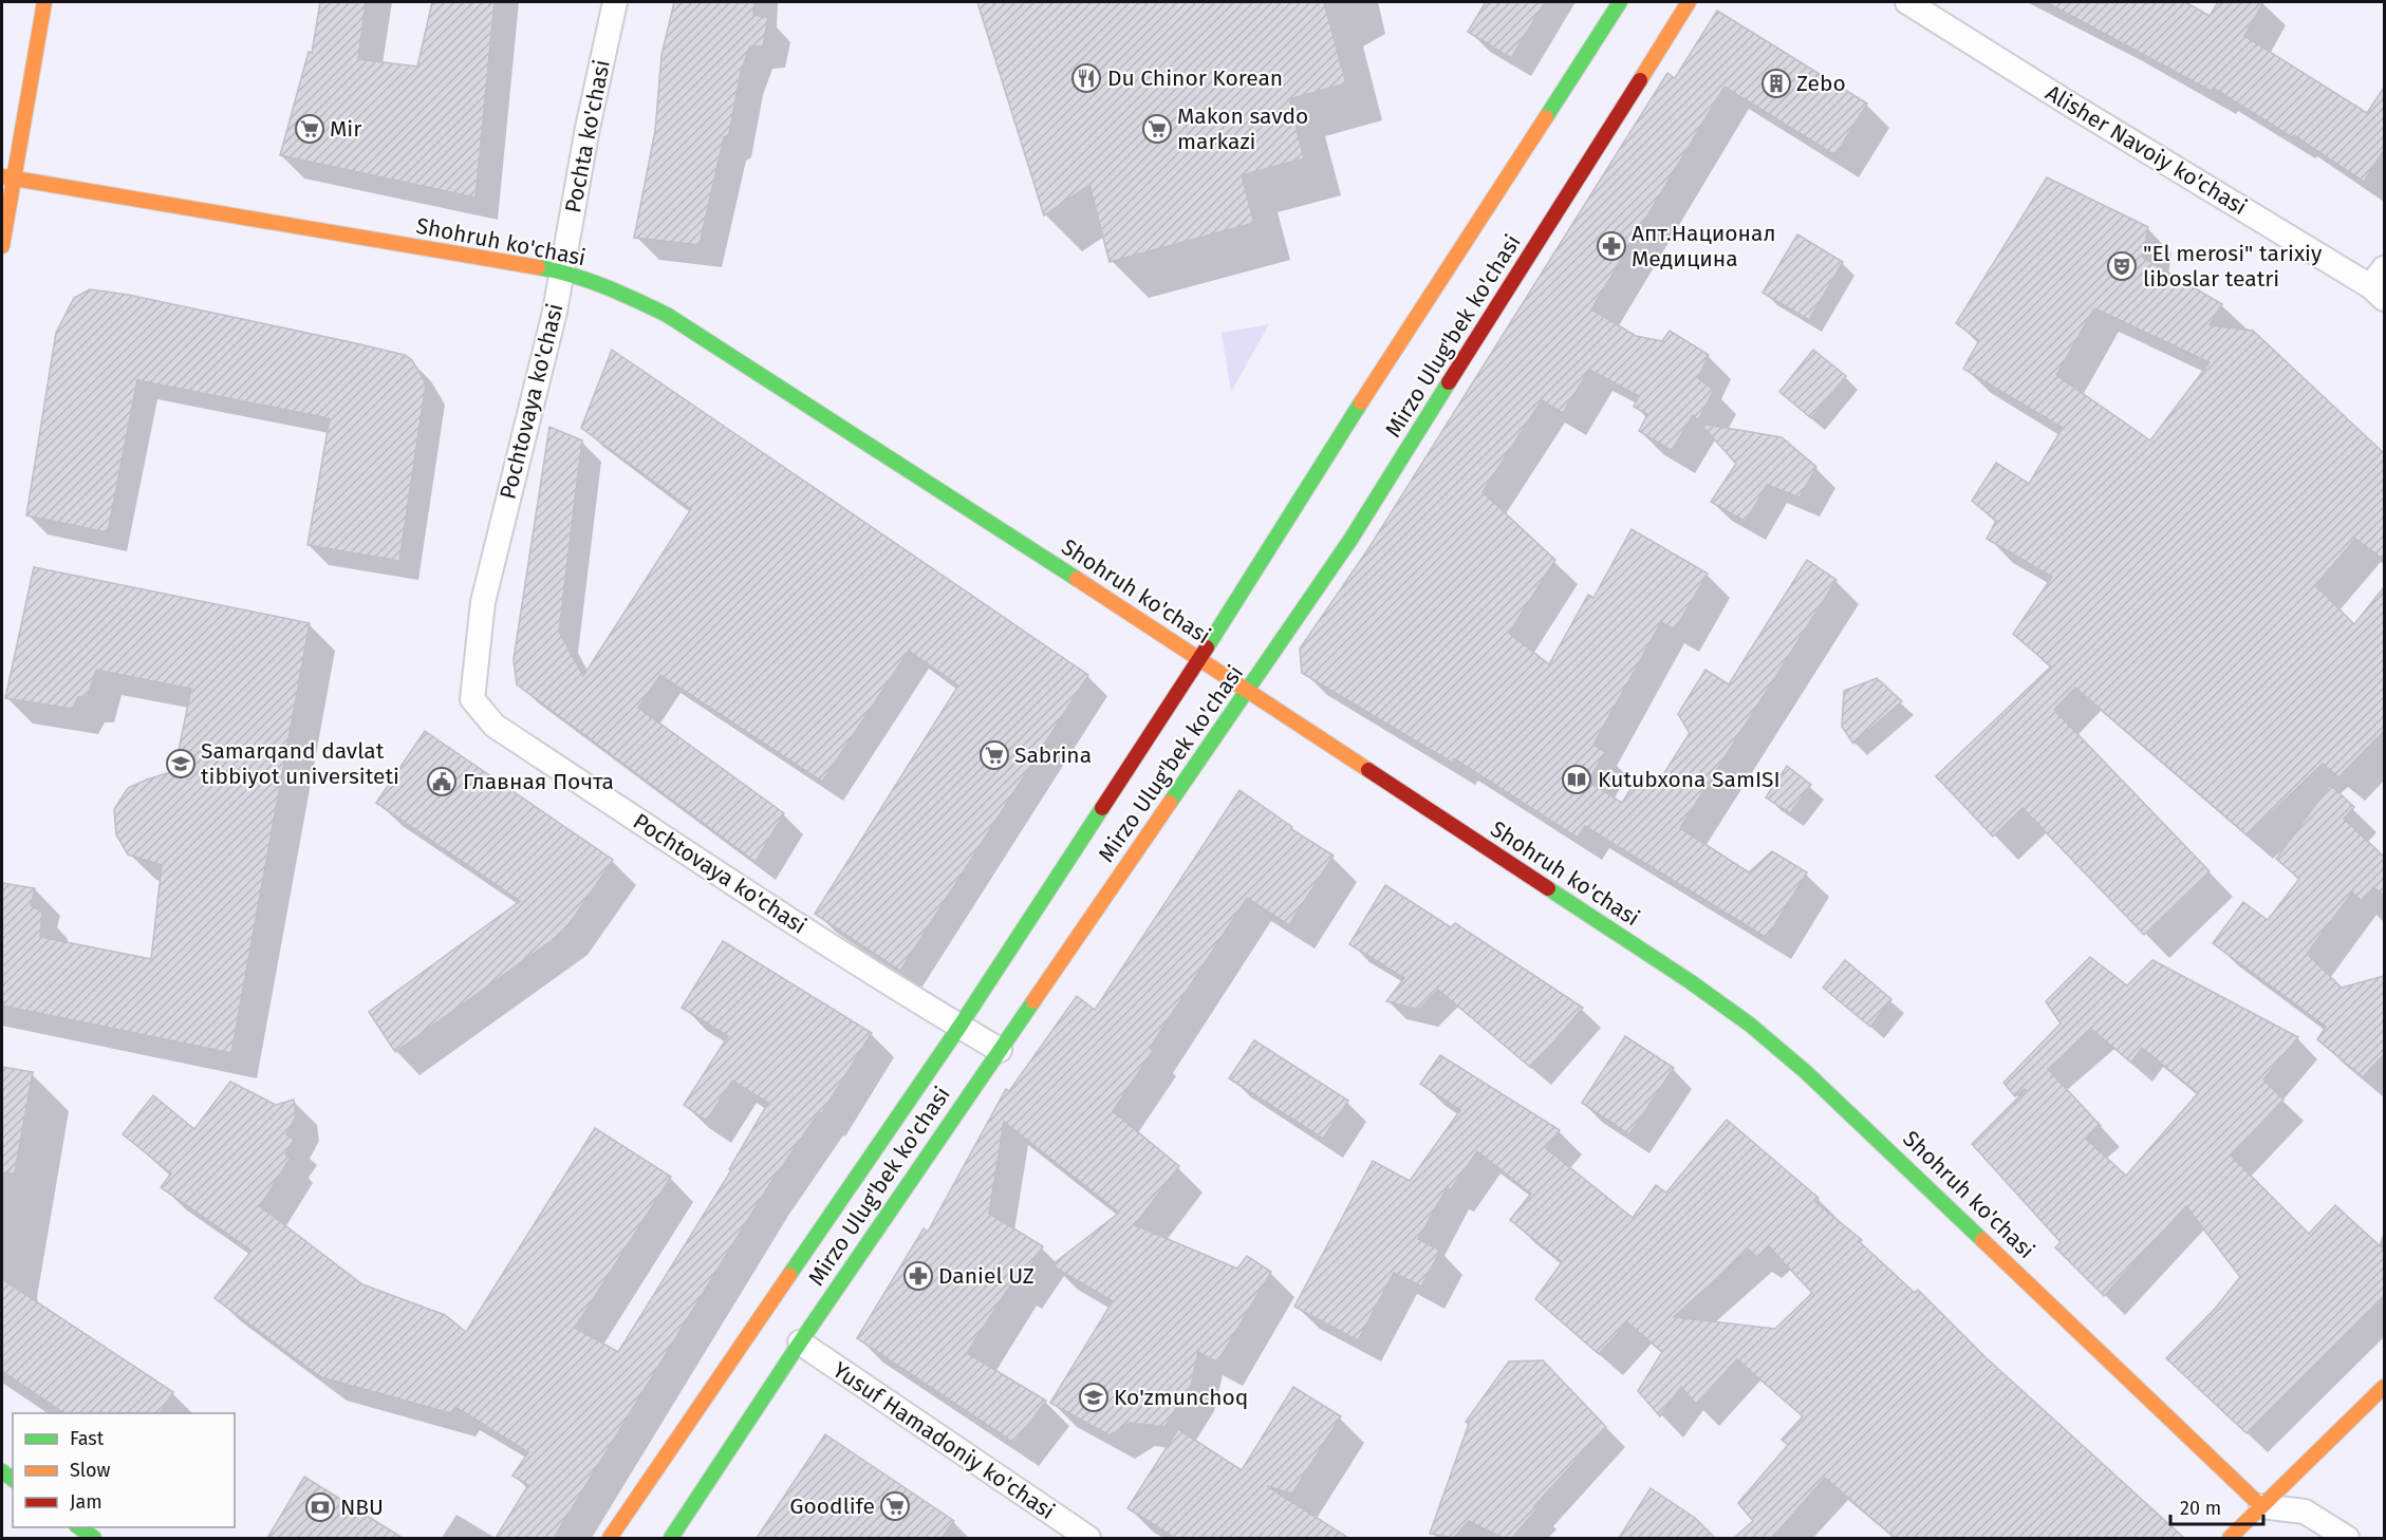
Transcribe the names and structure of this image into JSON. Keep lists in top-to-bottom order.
{
  "streets": {
    "main road": ["Shohruh ko'chasi", "Mirzo Ulug'bek ko'chasi"],
    "street": [
      "Pochta ko'chasi",
      "Alisher Navoiy ko'chasi",
      "Pochtovaya ko'chasi",
      "Yusuf Hamadoniy ko'chasi"
    ]
  },
  "crossings": [
    ["Pochta ko'chasi", "Shohruh ko'chasi"],
    ["Pochta ko'chasi", "Pochtovaya ko'chasi"],
    ["Shohruh ko'chasi", "Mirzo Ulug'bek ko'chasi"],
    ["Shohruh ko'chasi", "Pochtovaya ko'chasi"],
    ["Mirzo Ulug'bek ko'chasi", "Pochtovaya ko'chasi"],
    ["Mirzo Ulug'bek ko'chasi", "Yusuf Hamadoniy ko'chasi"]
  ],
  "places": {
    "restaurant": ["Du Chinor Korean"],
    "building": ["Zebo"],
    "supermarket": [
      "Mir",
      "Makon savdo markazi",
      "Sabrina",
      "Goodlife"
    ],
    "pharmacy": ["Апт.Национал Медицина", "Daniel UZ"],
    "theatre": ["\"El merosi\" tarixiy liboslar teatri"],
    "school or university": ["Samarqand davlat tibbiyot universiteti", "Ko'zmunchoq"],
    "library": ["Kutubxona SamISI"],
    "public building": ["Главная Почта"],
    "bank": ["NBU"]
  },
  "legend": ["Fast", "Slow", "Jam"],
  "scale_bar": "20 m"
}
